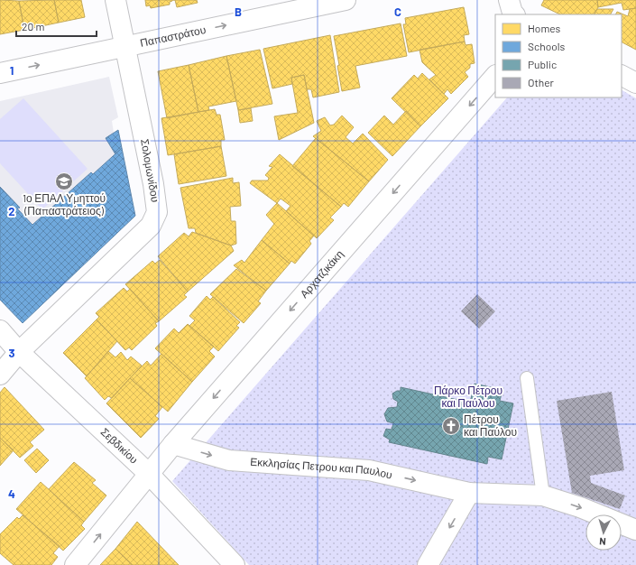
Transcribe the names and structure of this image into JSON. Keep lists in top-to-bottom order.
{
  "streets": {
    "street": [
      "Παπαστράτου",
      "Σολομωνίδου",
      "Αρχατζικάκη",
      "Σεβδικίου",
      "Εκκλησίας Πετρου και Παυλου"
    ]
  },
  "crossings": [
    ["Παπαστράτου", "Σολομωνίδου"],
    ["Σολομωνίδου", "Σεβδικίου"],
    ["Αρχατζικάκη", "Σεβδικίου"],
    ["Αρχατζικάκη", "Εκκλησίας Πετρου και Παυλου"]
  ],
  "one_way": ["Παπαστράτου", "Εκκλησίας Πετρου και Παυλου"],
  "parks": ["Πάρκο Πέτρου και Παύλου"],
  "places": {
    "school or university": ["1ο ΕΠΑΛ Υμηττού (Παπαστράτειος)"],
    "church": ["Πέτρου και Παύλου"]
  },
  "legend": [
    "Homes",
    "Schools",
    "Public",
    "Other"
  ],
  "scale_bar": "20 m",
  "north": "bottom",
  "grid": {
    "columns": ["B", "C"],
    "rows": [
      "1",
      "2",
      "3",
      "4"
    ]
  }
}
